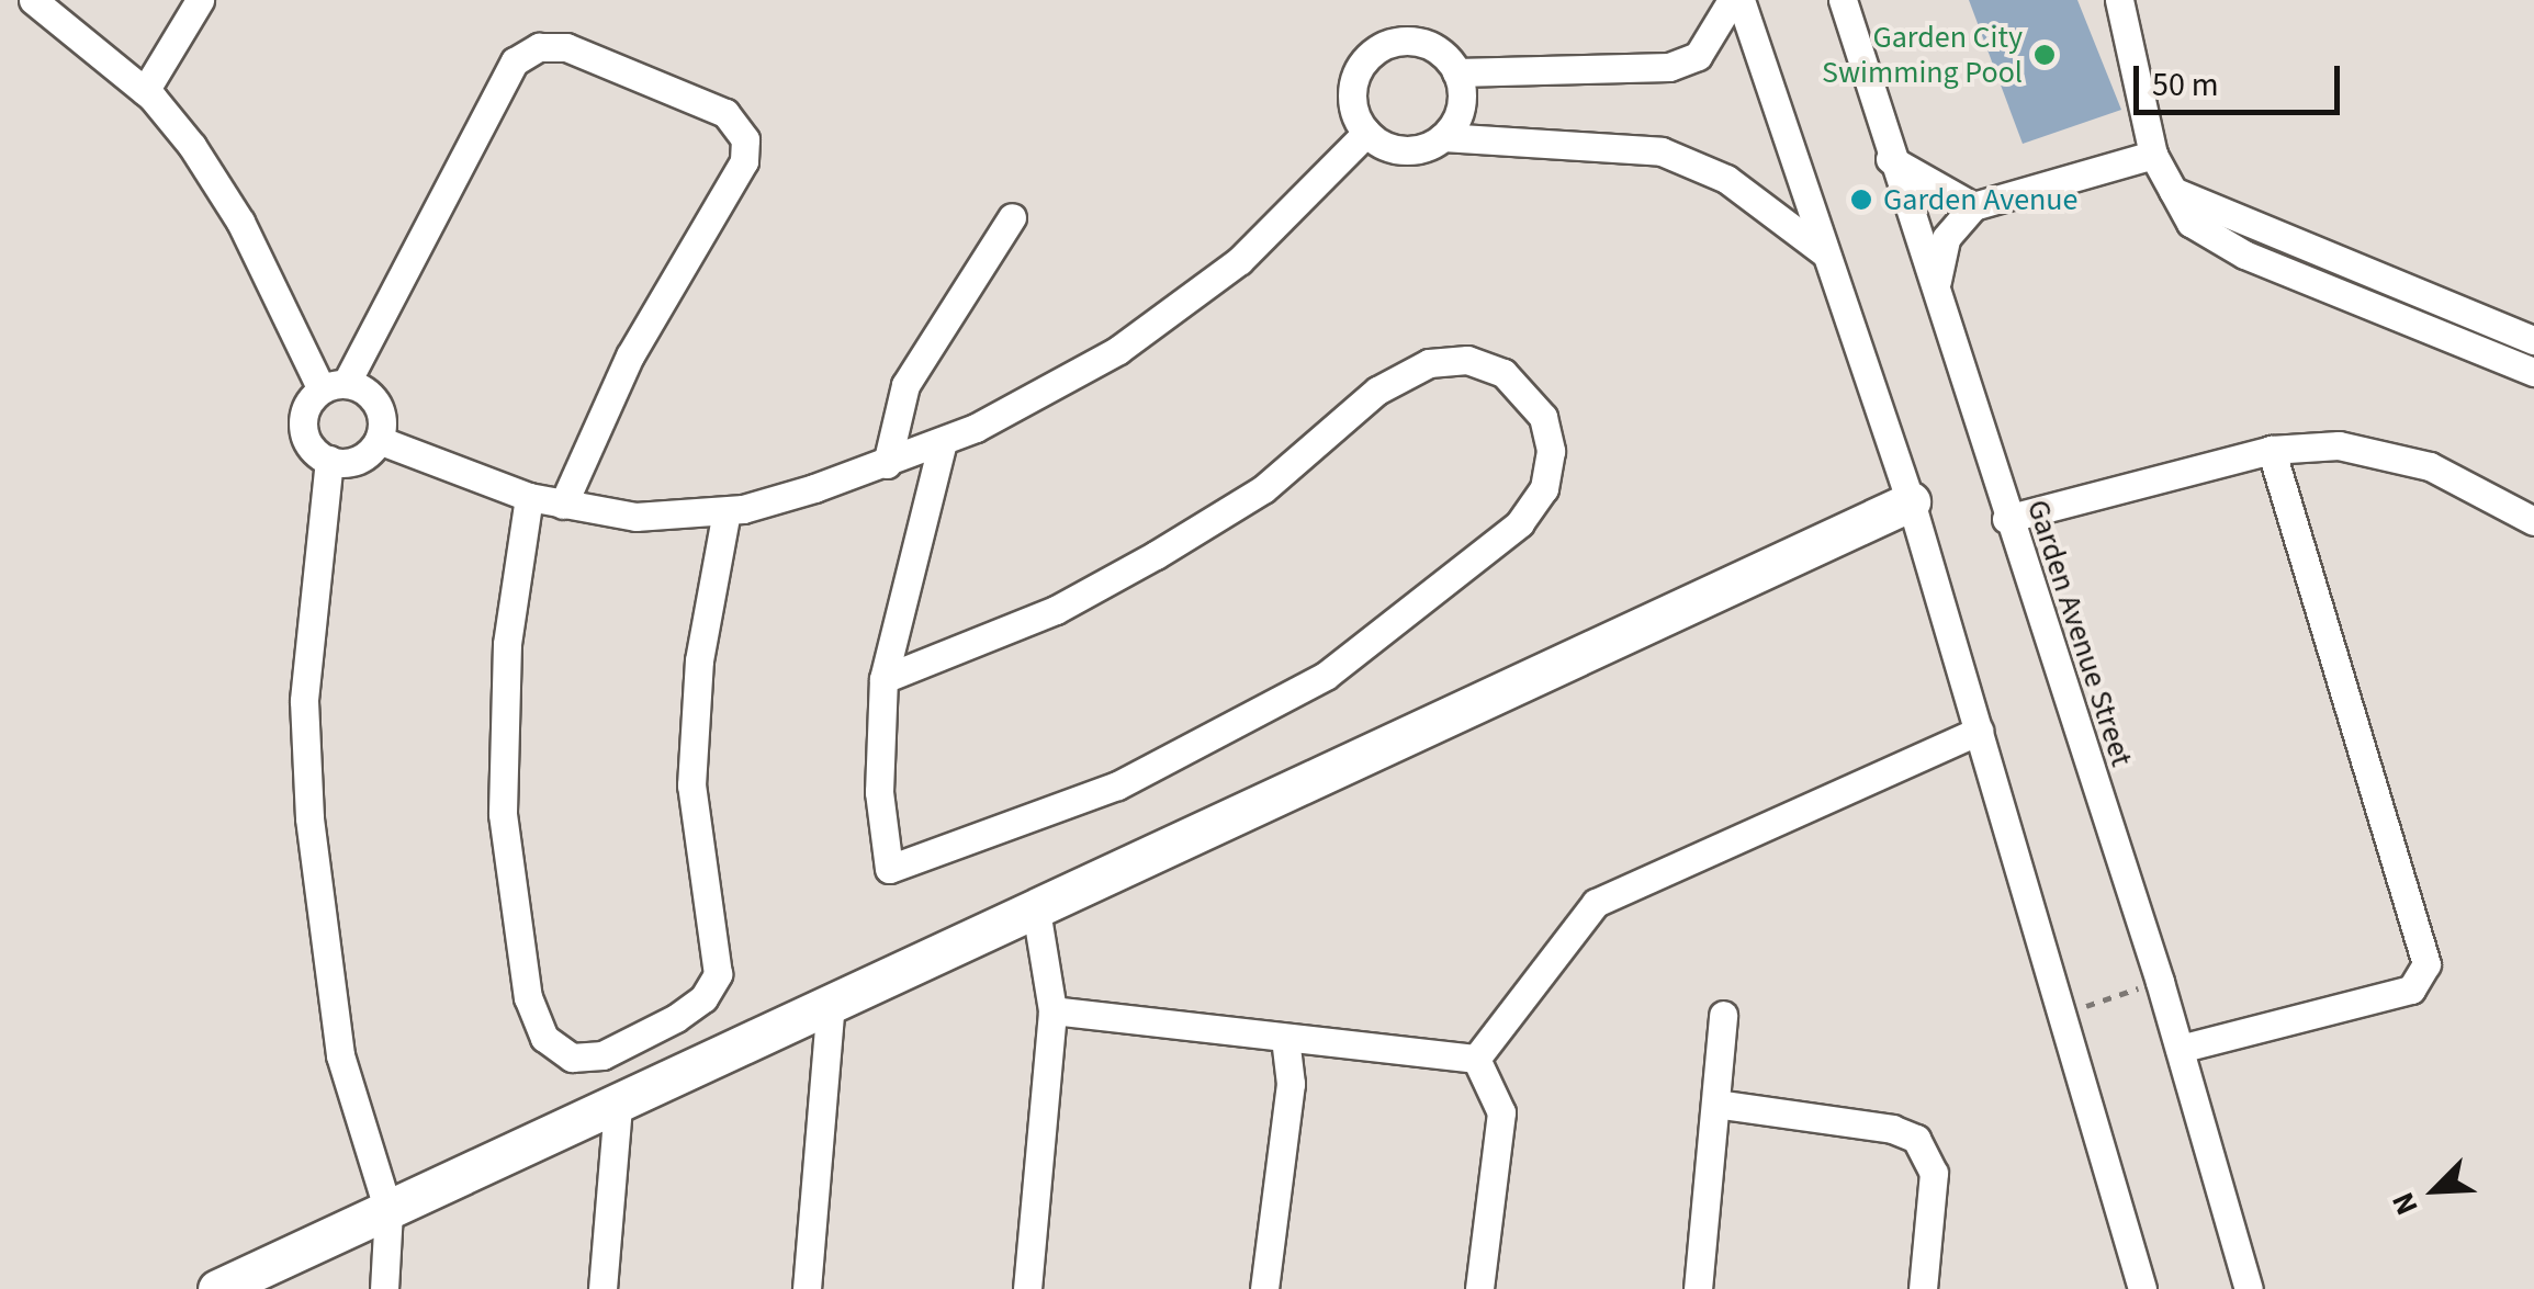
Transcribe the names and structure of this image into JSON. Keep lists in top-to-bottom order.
{
  "streets": {
    "street": ["Garden Avenue Street"]
  },
  "places": ["Garden City Swimming Pool", "Garden Avenue"],
  "scale_bar": "50 m",
  "north": "bottom left"
}
